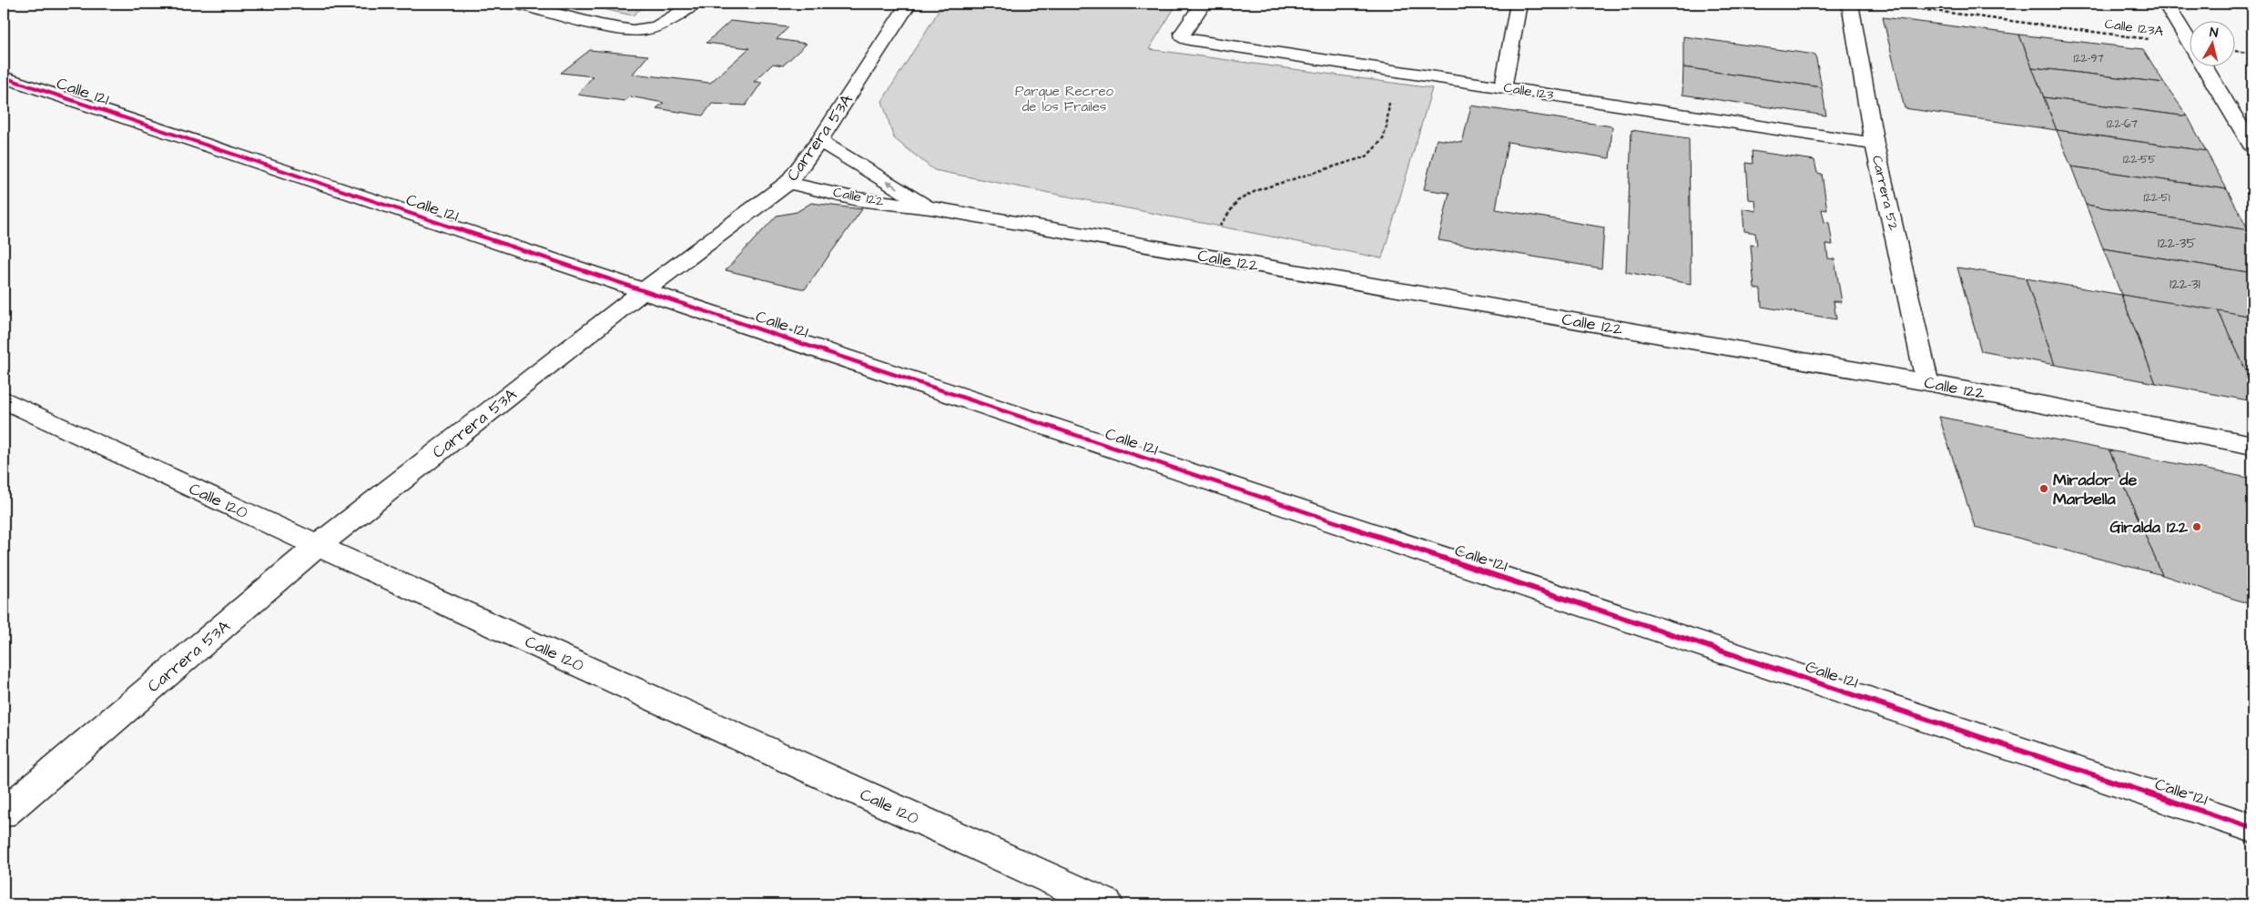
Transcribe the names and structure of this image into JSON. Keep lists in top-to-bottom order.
{
  "streets": {
    "street": [
      "Calle 121",
      "Calle 123",
      "Carrera 53A",
      "Carrera 52",
      "Calle 122",
      "Calle 120"
    ],
    "path": ["Calle 123A"]
  },
  "crossings": [
    ["Calle 121", "Carrera 53A"],
    ["Calle 123", "Carrera 52"],
    ["Carrera 53A", "Calle 122"],
    ["Carrera 53A", "Calle 120"],
    ["Carrera 52", "Calle 122"]
  ],
  "parks": ["Parque Recreo de los Frailes"],
  "places": ["Mirador de Marbella", "Giralda 122"],
  "house_numbers": [
    "122-97",
    "122-67",
    "122-55",
    "122-51",
    "122-35",
    "122-31"
  ],
  "north": "top"
}
